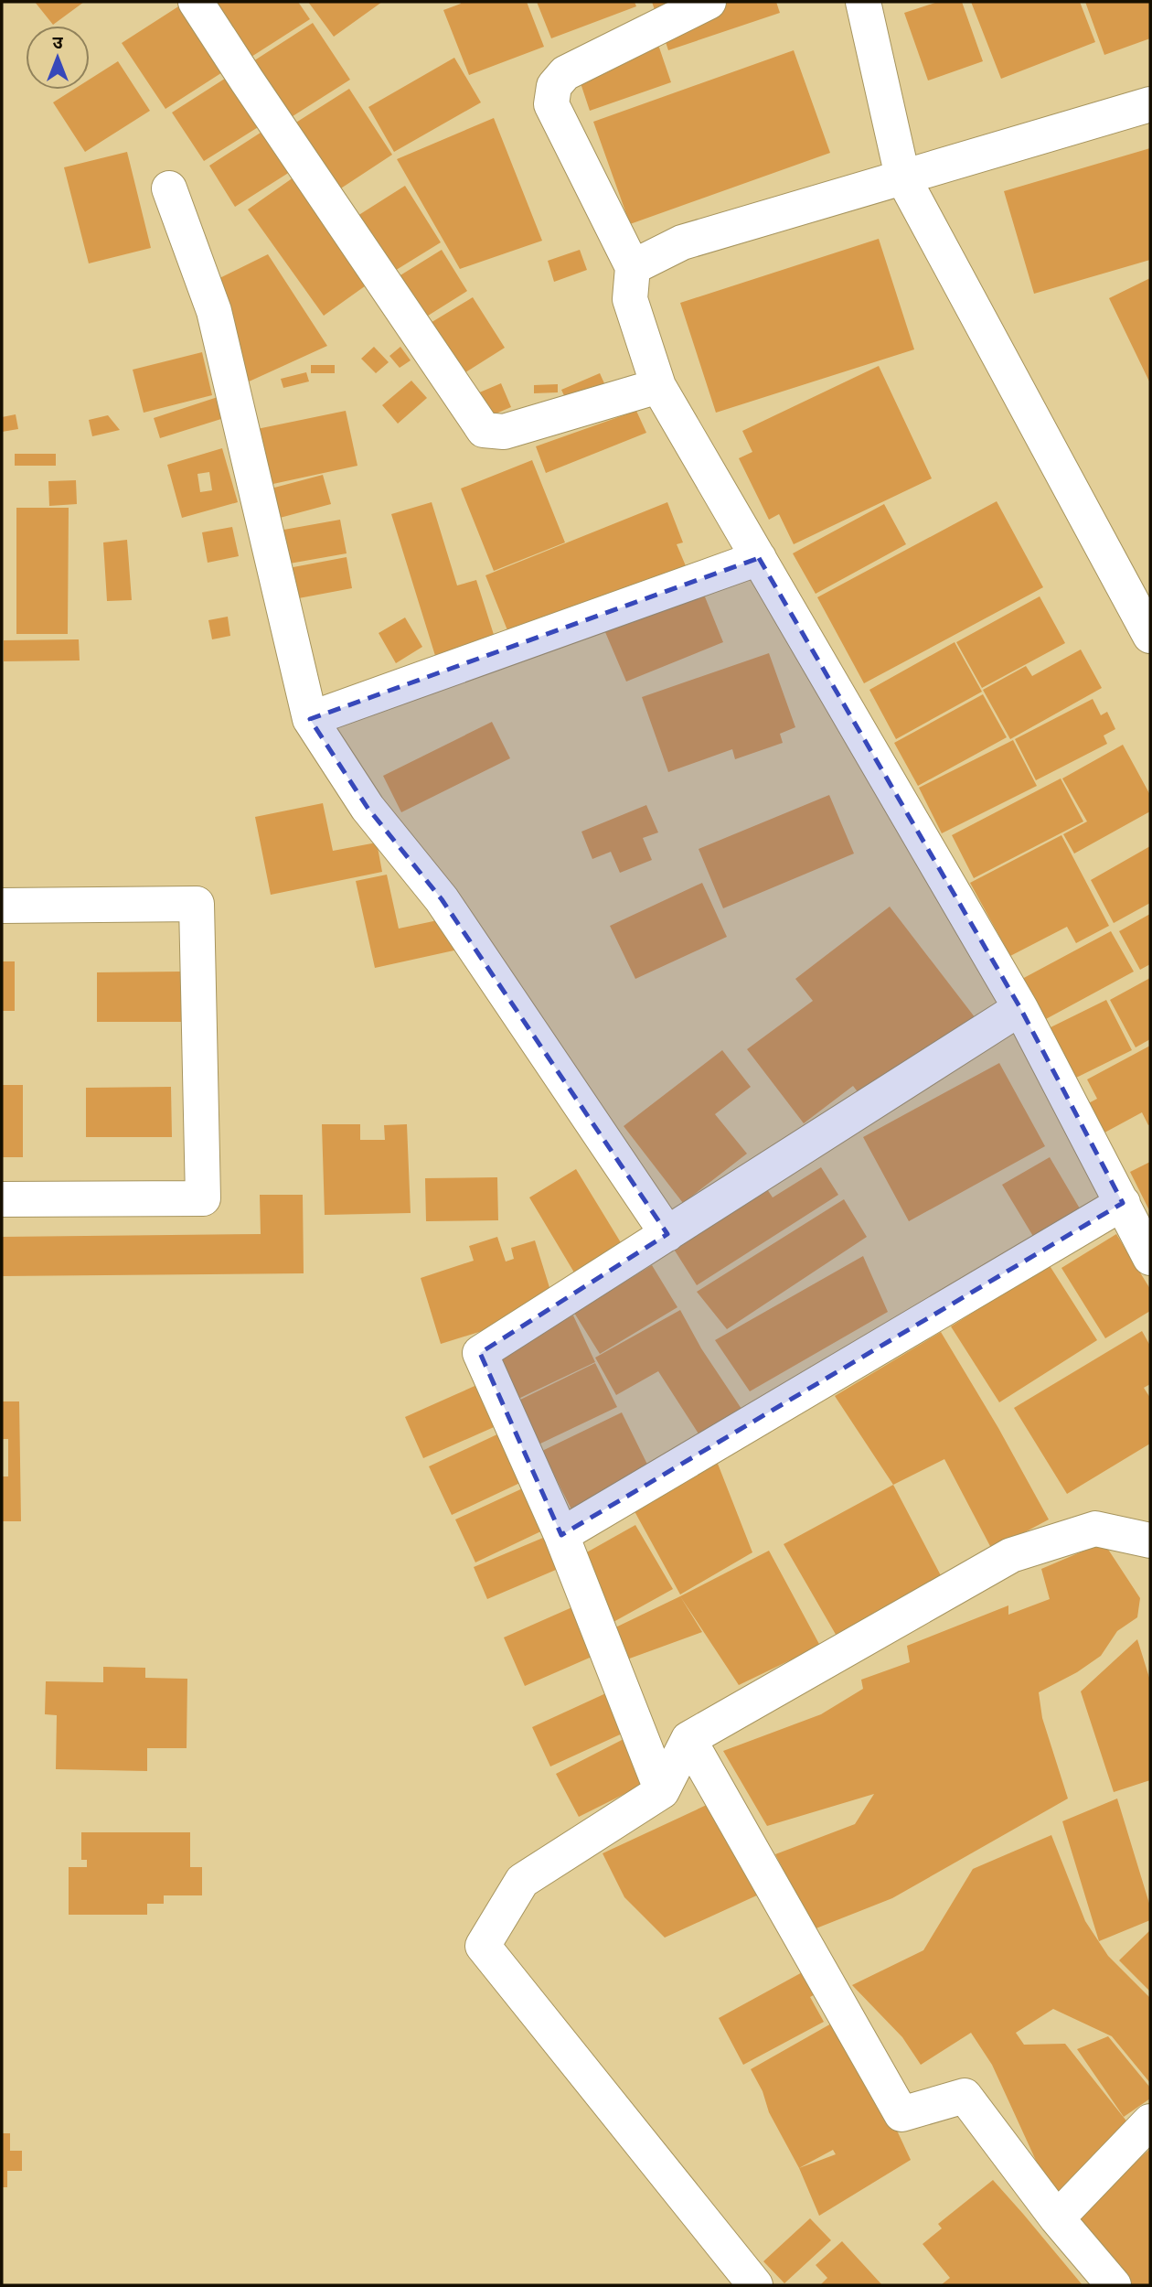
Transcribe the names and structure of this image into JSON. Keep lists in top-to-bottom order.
{
  "north": "top"
}
